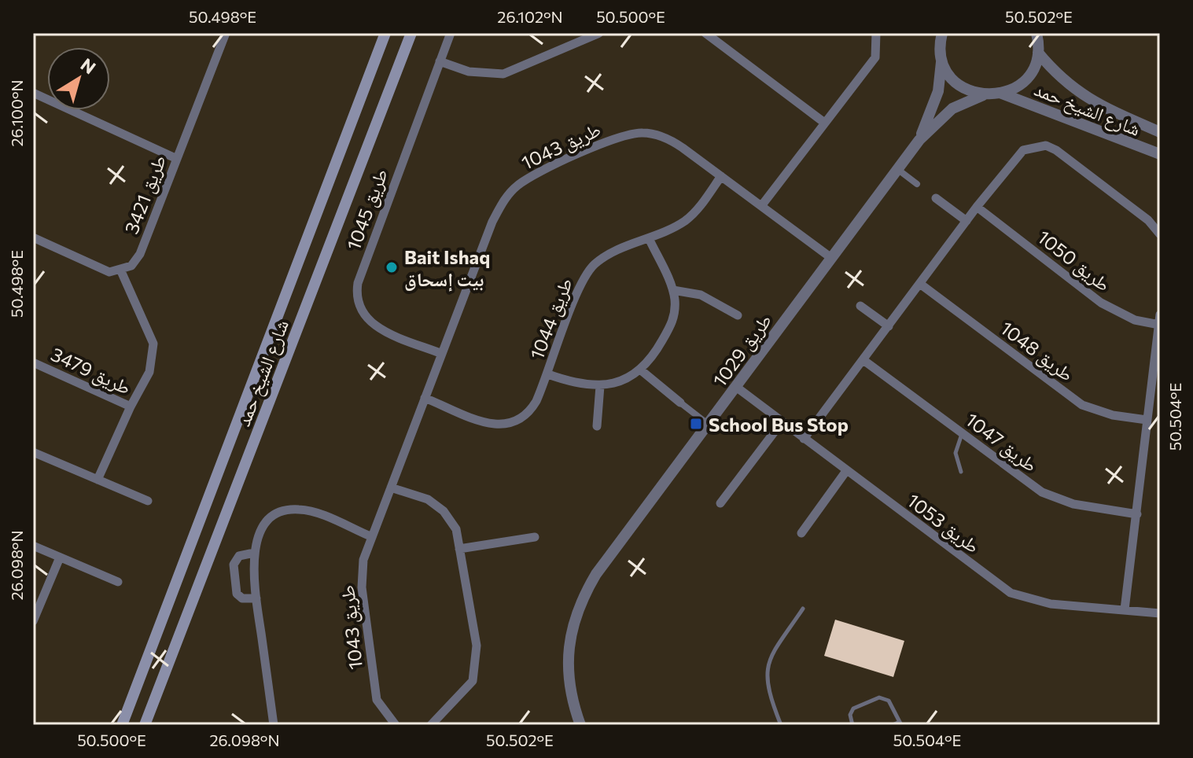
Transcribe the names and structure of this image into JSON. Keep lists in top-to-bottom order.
{
  "streets": {
    "main road": ["شارع الشيخ حمد"],
    "street": [
      "طريق 1043",
      "طريق 3421",
      "طريق 1045",
      "طريق 1050",
      "طريق 1044",
      "طريق 1029",
      "طريق 1048",
      "طريق 3479",
      "طريق 1047",
      "طريق 1053"
    ]
  },
  "crossings": [
    ["طريق 1043", "طريق 1045"],
    ["طريق 1043", "طريق 1044"],
    ["طريق 1043", "طريق 1029"],
    ["طريق 1029", "طريق 1053"]
  ],
  "places": {
    "other": ["Bait Ishaq بيت إسحاق"],
    "transit": ["School Bus Stop"]
  },
  "north": "top right",
  "coordinates": [
    "50.498°E",
    "26.102°N",
    "50.500°E",
    "50.502°E",
    "26.100°N",
    "50.504°E",
    "26.098°N"
  ]
}
